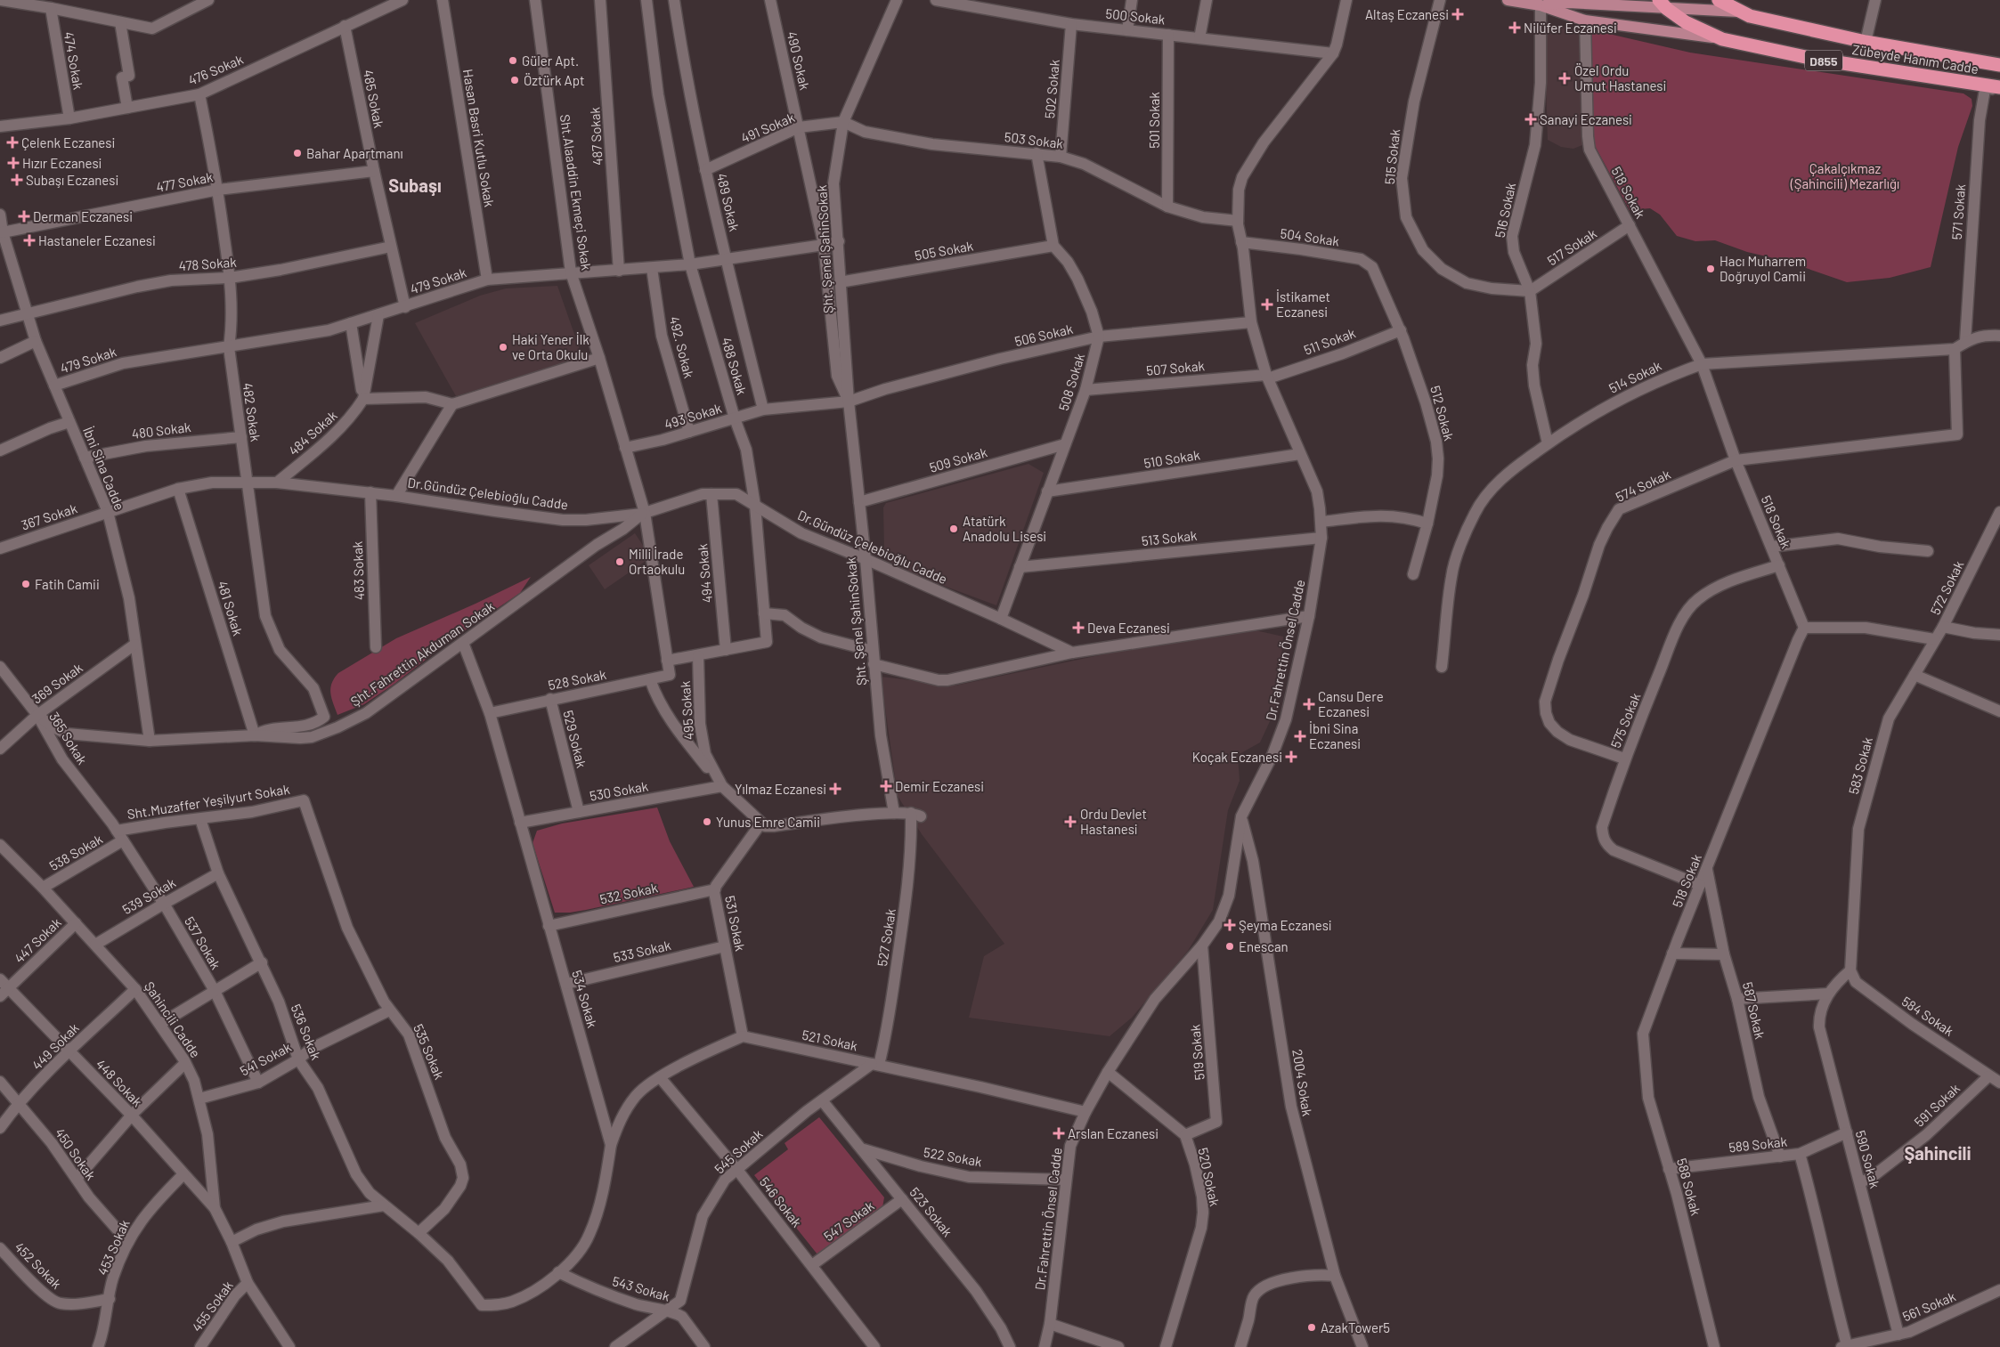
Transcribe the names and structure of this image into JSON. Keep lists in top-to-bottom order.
{
  "streets": {
    "highway": ["Zübeyde Hanım Cadde", "D855"],
    "street": [
      "500 Sokak",
      "474 Sokak",
      "490 Sokak",
      "476 Sokak",
      "502 Sokak",
      "485 Sokak",
      "501 Sokak",
      "491 Sokak",
      "487 Sokak",
      "Hasan Basri Kutlu Sokak",
      "503 Sokak",
      "515 Sokak",
      "477 Sokak",
      "Sht.Alaaddin Ekmeçi Sokak",
      "518 Sokak",
      "489 Sokak",
      "516 Sokak",
      "571 Sokak",
      "504 Sokak",
      "517 Sokak",
      "Şht. Şenel ŞahinSokak",
      "505 Sokak",
      "478 Sokak",
      "479 Sokak",
      "506 Sokak",
      "511 Sokak",
      "492. Sokak",
      "488 Sokak",
      "507 Sokak",
      "514 Sokak",
      "508 Sokak",
      "482 Sokak",
      "512 Sokak",
      "493 Sokak",
      "480 Sokak",
      "484 Sokak",
      "510 Sokak",
      "509 Sokak",
      "İbni Sina Cadde",
      "574 Sokak",
      "Dr.Gündüz Çelebioğlu Cadde",
      "367 Sokak",
      "513 Sokak",
      "483 Sokak",
      "494 Sokak",
      "572 Sokak",
      "481 Sokak",
      "Dr.Fahrettin Önsel Cadde",
      "Şht.Fahrettin Akduman Sokak",
      "528 Sokak",
      "369 Sokak",
      "495 Sokak",
      "575 Sokak",
      "365 Sokak",
      "529 Sokak",
      "583 Sokak",
      "530 Sokak",
      "Sht.Muzaffer Yeşilyurt Sokak",
      "538 Sokak",
      "532 Sokak",
      "539 Sokak",
      "531 Sokak",
      "527 Sokak",
      "447 Sokak",
      "537 Sokak",
      "533 Sokak",
      "534 Sokak",
      "587 Sokak",
      "584 Sokak",
      "Şahincili Cadde",
      "536 Sokak",
      "521 Sokak",
      "449 Sokak",
      "535 Sokak",
      "519 Sokak",
      "541 Sokak",
      "448 Sokak",
      "2004 Sokak",
      "591 Sokak",
      "589 Sokak",
      "545 Sokak",
      "450 Sokak",
      "522 Sokak",
      "590 Sokak",
      "520 Sokak",
      "588 Sokak",
      "546 Sokak",
      "523 Sokak",
      "547 Sokak",
      "453 Sokak",
      "452 Sokak",
      "543 Sokak",
      "455 Sokak",
      "561 Sokak"
    ]
  },
  "crossings": [
    ["500 Sokak", "502 Sokak"],
    ["500 Sokak", "501 Sokak"],
    ["500 Sokak", "Dr.Fahrettin Önsel Cadde"],
    ["Zübeyde Hanım Cadde", "518 Sokak"],
    ["Zübeyde Hanım Cadde", "516 Sokak"],
    ["Zübeyde Hanım Cadde", "571 Sokak"],
    ["474 Sokak", "476 Sokak"],
    ["490 Sokak", "491 Sokak"],
    ["490 Sokak", "Şht. Şenel ŞahinSokak"],
    ["476 Sokak", "485 Sokak"],
    ["476 Sokak", "482 Sokak"],
    ["502 Sokak", "503 Sokak"],
    ["485 Sokak", "477 Sokak"],
    ["485 Sokak", "478 Sokak"],
    ["485 Sokak", "479 Sokak"],
    ["501 Sokak", "503 Sokak"],
    ["491 Sokak", "503 Sokak"],
    ["491 Sokak", "489 Sokak"],
    ["491 Sokak", "Şht. Şenel ŞahinSokak"],
    ["487 Sokak", "479 Sokak"],
    ["Hasan Basri Kutlu Sokak", "479 Sokak"],
    ["503 Sokak", "Şht. Şenel ŞahinSokak"],
    ["503 Sokak", "Dr.Fahrettin Önsel Cadde"],
    ["515 Sokak", "516 Sokak"],
    ["515 Sokak", "517 Sokak"],
    ["477 Sokak", "482 Sokak"],
    ["477 Sokak", "İbni Sina Cadde"],
    ["Sht.Alaaddin Ekmeçi Sokak", "479 Sokak"],
    ["Sht.Alaaddin Ekmeçi Sokak", "488 Sokak"],
    ["Sht.Alaaddin Ekmeçi Sokak", "493 Sokak"],
    ["Sht.Alaaddin Ekmeçi Sokak", "Dr.Gündüz Çelebioğlu Cadde"],
    ["Sht.Alaaddin Ekmeçi Sokak", "Şht.Fahrettin Akduman Sokak"],
    ["Sht.Alaaddin Ekmeçi Sokak", "528 Sokak"],
    ["518 Sokak", "517 Sokak"],
    ["518 Sokak", "514 Sokak"],
    ["518 Sokak", "574 Sokak"],
    ["518 Sokak", "575 Sokak"],
    ["518 Sokak", "587 Sokak"],
    ["518 Sokak", "588 Sokak"],
    ["489 Sokak", "479 Sokak"],
    ["489 Sokak", "493 Sokak"],
    ["516 Sokak", "517 Sokak"],
    ["516 Sokak", "514 Sokak"],
    ["504 Sokak", "512 Sokak"],
    ["504 Sokak", "Dr.Fahrettin Önsel Cadde"],
    ["Şht. Şenel ŞahinSokak", "505 Sokak"],
    ["Şht. Şenel ŞahinSokak", "479 Sokak"],
    ["Şht. Şenel ŞahinSokak", "506 Sokak"],
    ["Şht. Şenel ŞahinSokak", "493 Sokak"],
    ["Şht. Şenel ŞahinSokak", "509 Sokak"],
    ["Şht. Şenel ŞahinSokak", "Dr.Gündüz Çelebioğlu Cadde"],
    ["Şht. Şenel ŞahinSokak", "527 Sokak"],
    ["505 Sokak", "508 Sokak"],
    ["478 Sokak", "482 Sokak"],
    ["478 Sokak", "İbni Sina Cadde"],
    ["479 Sokak", "492. Sokak"],
    ["479 Sokak", "488 Sokak"],
    ["479 Sokak", "482 Sokak"],
    ["479 Sokak", "484 Sokak"],
    ["479 Sokak", "İbni Sina Cadde"],
    ["506 Sokak", "508 Sokak"],
    ["506 Sokak", "493 Sokak"],
    ["506 Sokak", "Dr.Fahrettin Önsel Cadde"],
    ["511 Sokak", "507 Sokak"],
    ["511 Sokak", "512 Sokak"],
    ["511 Sokak", "Dr.Fahrettin Önsel Cadde"],
    ["492. Sokak", "493 Sokak"],
    ["488 Sokak", "493 Sokak"],
    ["488 Sokak", "Dr.Gündüz Çelebioğlu Cadde"],
    ["488 Sokak", "494 Sokak"],
    ["488 Sokak", "495 Sokak"],
    ["507 Sokak", "508 Sokak"],
    ["507 Sokak", "Dr.Fahrettin Önsel Cadde"],
    ["514 Sokak", "574 Sokak"],
    ["508 Sokak", "510 Sokak"],
    ["508 Sokak", "509 Sokak"],
    ["508 Sokak", "Dr.Gündüz Çelebioğlu Cadde"],
    ["508 Sokak", "513 Sokak"],
    ["482 Sokak", "480 Sokak"],
    ["482 Sokak", "Dr.Gündüz Çelebioğlu Cadde"],
    ["482 Sokak", "481 Sokak"],
    ["482 Sokak", "Şht.Fahrettin Akduman Sokak"],
    ["480 Sokak", "İbni Sina Cadde"],
    ["484 Sokak", "Dr.Gündüz Çelebioğlu Cadde"],
    ["510 Sokak", "Dr.Fahrettin Önsel Cadde"],
    ["İbni Sina Cadde", "Dr.Gündüz Çelebioğlu Cadde"],
    ["İbni Sina Cadde", "367 Sokak"],
    ["İbni Sina Cadde", "Şht.Fahrettin Akduman Sokak"],
    ["İbni Sina Cadde", "369 Sokak"],
    ["574 Sokak", "575 Sokak"],
    ["Dr.Gündüz Çelebioğlu Cadde", "367 Sokak"],
    ["Dr.Gündüz Çelebioğlu Cadde", "483 Sokak"],
    ["Dr.Gündüz Çelebioğlu Cadde", "494 Sokak"],
    ["Dr.Gündüz Çelebioğlu Cadde", "481 Sokak"],
    ["Dr.Gündüz Çelebioğlu Cadde", "Şht.Fahrettin Akduman Sokak"],
    ["513 Sokak", "Dr.Fahrettin Önsel Cadde"],
    ["572 Sokak", "583 Sokak"],
    ["481 Sokak", "Şht.Fahrettin Akduman Sokak"],
    ["Dr.Fahrettin Önsel Cadde", "521 Sokak"],
    ["Dr.Fahrettin Önsel Cadde", "519 Sokak"],
    ["Dr.Fahrettin Önsel Cadde", "2004 Sokak"],
    ["Dr.Fahrettin Önsel Cadde", "522 Sokak"],
    ["Dr.Fahrettin Önsel Cadde", "520 Sokak"],
    ["Şht.Fahrettin Akduman Sokak", "369 Sokak"],
    ["Şht.Fahrettin Akduman Sokak", "365 Sokak"],
    ["Şht.Fahrettin Akduman Sokak", "534 Sokak"],
    ["528 Sokak", "529 Sokak"],
    ["528 Sokak", "534 Sokak"],
    ["369 Sokak", "365 Sokak"],
    ["495 Sokak", "530 Sokak"],
    ["495 Sokak", "531 Sokak"],
    ["365 Sokak", "Sht.Muzaffer Yeşilyurt Sokak"],
    ["365 Sokak", "537 Sokak"],
    ["529 Sokak", "530 Sokak"],
    ["583 Sokak", "584 Sokak"],
    ["530 Sokak", "534 Sokak"],
    ["Sht.Muzaffer Yeşilyurt Sokak", "537 Sokak"],
    ["Sht.Muzaffer Yeşilyurt Sokak", "536 Sokak"],
    ["Sht.Muzaffer Yeşilyurt Sokak", "535 Sokak"],
    ["538 Sokak", "537 Sokak"],
    ["538 Sokak", "Şahincili Cadde"],
    ["532 Sokak", "531 Sokak"],
    ["532 Sokak", "534 Sokak"],
    ["539 Sokak", "537 Sokak"],
    ["539 Sokak", "Şahincili Cadde"],
    ["539 Sokak", "536 Sokak"],
    ["531 Sokak", "533 Sokak"],
    ["531 Sokak", "521 Sokak"],
    ["527 Sokak", "521 Sokak"],
    ["527 Sokak", "545 Sokak"],
    ["447 Sokak", "Şahincili Cadde"],
    ["447 Sokak", "448 Sokak"],
    ["537 Sokak", "541 Sokak"],
    ["533 Sokak", "534 Sokak"],
    ["534 Sokak", "536 Sokak"],
    ["534 Sokak", "543 Sokak"],
    ["587 Sokak", "589 Sokak"],
    ["584 Sokak", "591 Sokak"],
    ["Şahincili Cadde", "449 Sokak"],
    ["Şahincili Cadde", "541 Sokak"],
    ["Şahincili Cadde", "448 Sokak"],
    ["Şahincili Cadde", "455 Sokak"],
    ["536 Sokak", "535 Sokak"],
    ["536 Sokak", "541 Sokak"],
    ["521 Sokak", "545 Sokak"],
    ["449 Sokak", "448 Sokak"],
    ["449 Sokak", "450 Sokak"],
    ["535 Sokak", "541 Sokak"],
    ["519 Sokak", "520 Sokak"],
    ["448 Sokak", "453 Sokak"],
    ["591 Sokak", "590 Sokak"],
    ["589 Sokak", "590 Sokak"],
    ["589 Sokak", "588 Sokak"],
    ["545 Sokak", "546 Sokak"],
    ["545 Sokak", "523 Sokak"],
    ["545 Sokak", "543 Sokak"],
    ["450 Sokak", "453 Sokak"],
    ["522 Sokak", "523 Sokak"],
    ["590 Sokak", "561 Sokak"],
    ["546 Sokak", "547 Sokak"],
    ["523 Sokak", "547 Sokak"],
    ["453 Sokak", "452 Sokak"]
  ],
  "districts": ["Subaşı", "Şahincili"],
  "parks": ["Çakalçıkmaz (Şahincili) Mezarlığı"],
  "places": {
    "health": [
      "Altaş Eczanesi",
      "Nilüfer Eczanesi",
      "Özel Ordu Umut Hastanesi",
      "Sanayi Eczanesi",
      "Çelenk Eczanesi",
      "Hızır Eczanesi",
      "Subaşı Eczanesi",
      "Derman Eczanesi",
      "Hastaneler Eczanesi",
      "İstikamet Eczanesi",
      "Deva Eczanesi",
      "Cansu Dere Eczanesi",
      "İbni Sina Eczanesi",
      "Koçak Eczanesi",
      "Demir Eczanesi",
      "Yılmaz Eczanesi",
      "Ordu Devlet Hastanesi",
      "Şeyma Eczanesi",
      "Arslan Eczanesi"
    ],
    "other": [
      "Güler Apt.",
      "Öztürk Apt",
      "Bahar Apartmanı",
      "Hacı Muharrem Doğruyol Camii",
      "Haki Yener İlk ve Orta Okulu",
      "Atatürk Anadolu Lisesi",
      "Milli İrade Ortaokulu",
      "Fatih Camii",
      "Yunus Emre Camii",
      "Enescan",
      "AzakTower5"
    ]
  }
}
